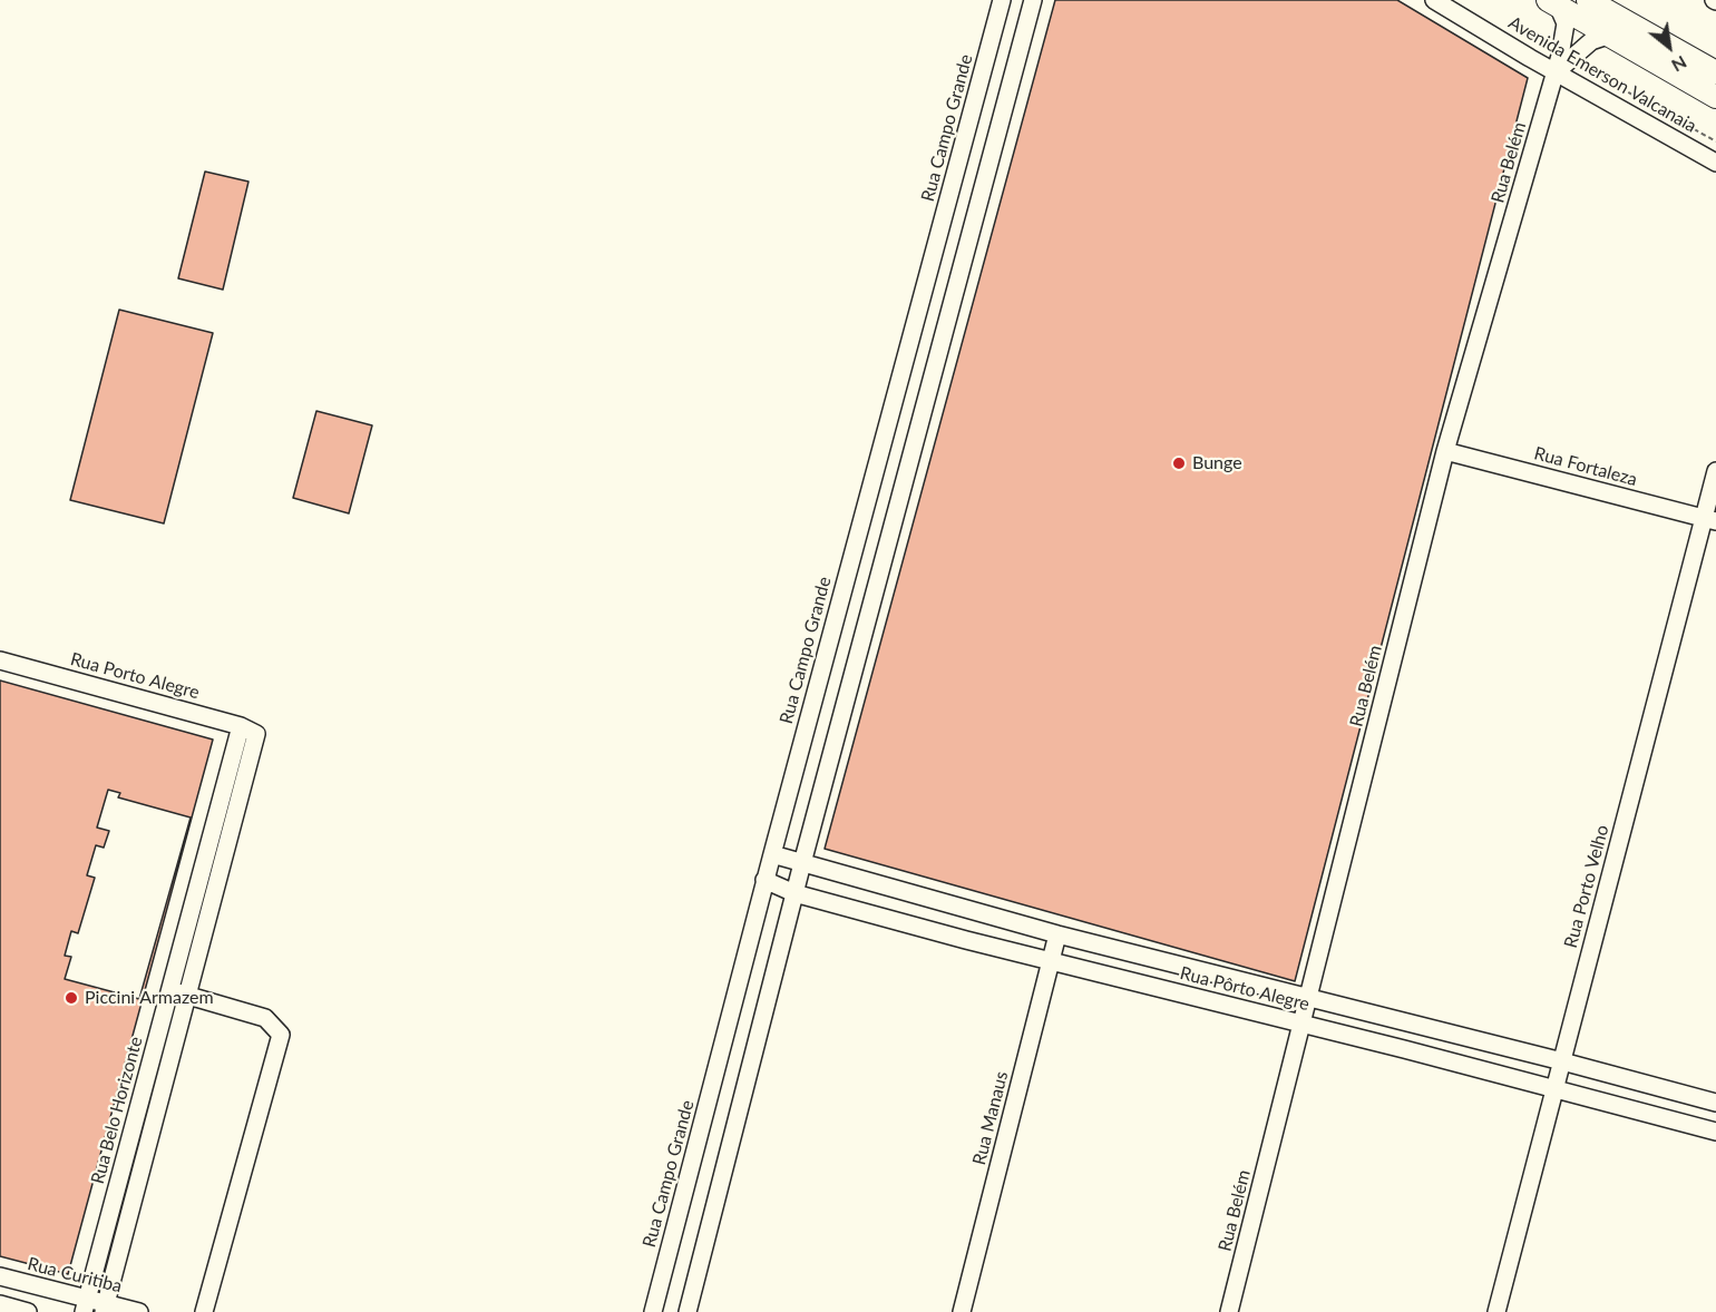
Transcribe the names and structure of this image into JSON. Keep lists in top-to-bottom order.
{
  "streets": {
    "street": [
      "Avenida Emerson Valcanaia",
      "Rua Campo Grande",
      "Rua Belém",
      "Rua Fortaleza",
      "Rua Porto Alegre",
      "Rua Porto Velho",
      "Rua Pôrto Alegre",
      "Rua Belo Horizonte",
      "Rua Manaus",
      "Rua Curitiba"
    ]
  },
  "crossings": [
    ["Avenida Emerson Valcanaia", "Rua Belém"],
    ["Rua Campo Grande", "Rua Pôrto Alegre"],
    ["Rua Belém", "Rua Fortaleza"],
    ["Rua Belém", "Rua Pôrto Alegre"],
    ["Rua Fortaleza", "Rua Porto Velho"],
    ["Rua Porto Alegre", "Rua Belo Horizonte"],
    ["Rua Porto Velho", "Rua Pôrto Alegre"],
    ["Rua Pôrto Alegre", "Rua Manaus"],
    ["Rua Belo Horizonte", "Rua Curitiba"]
  ],
  "places": ["Bunge", "Piccini Armazem"],
  "north": "bottom right"
}
